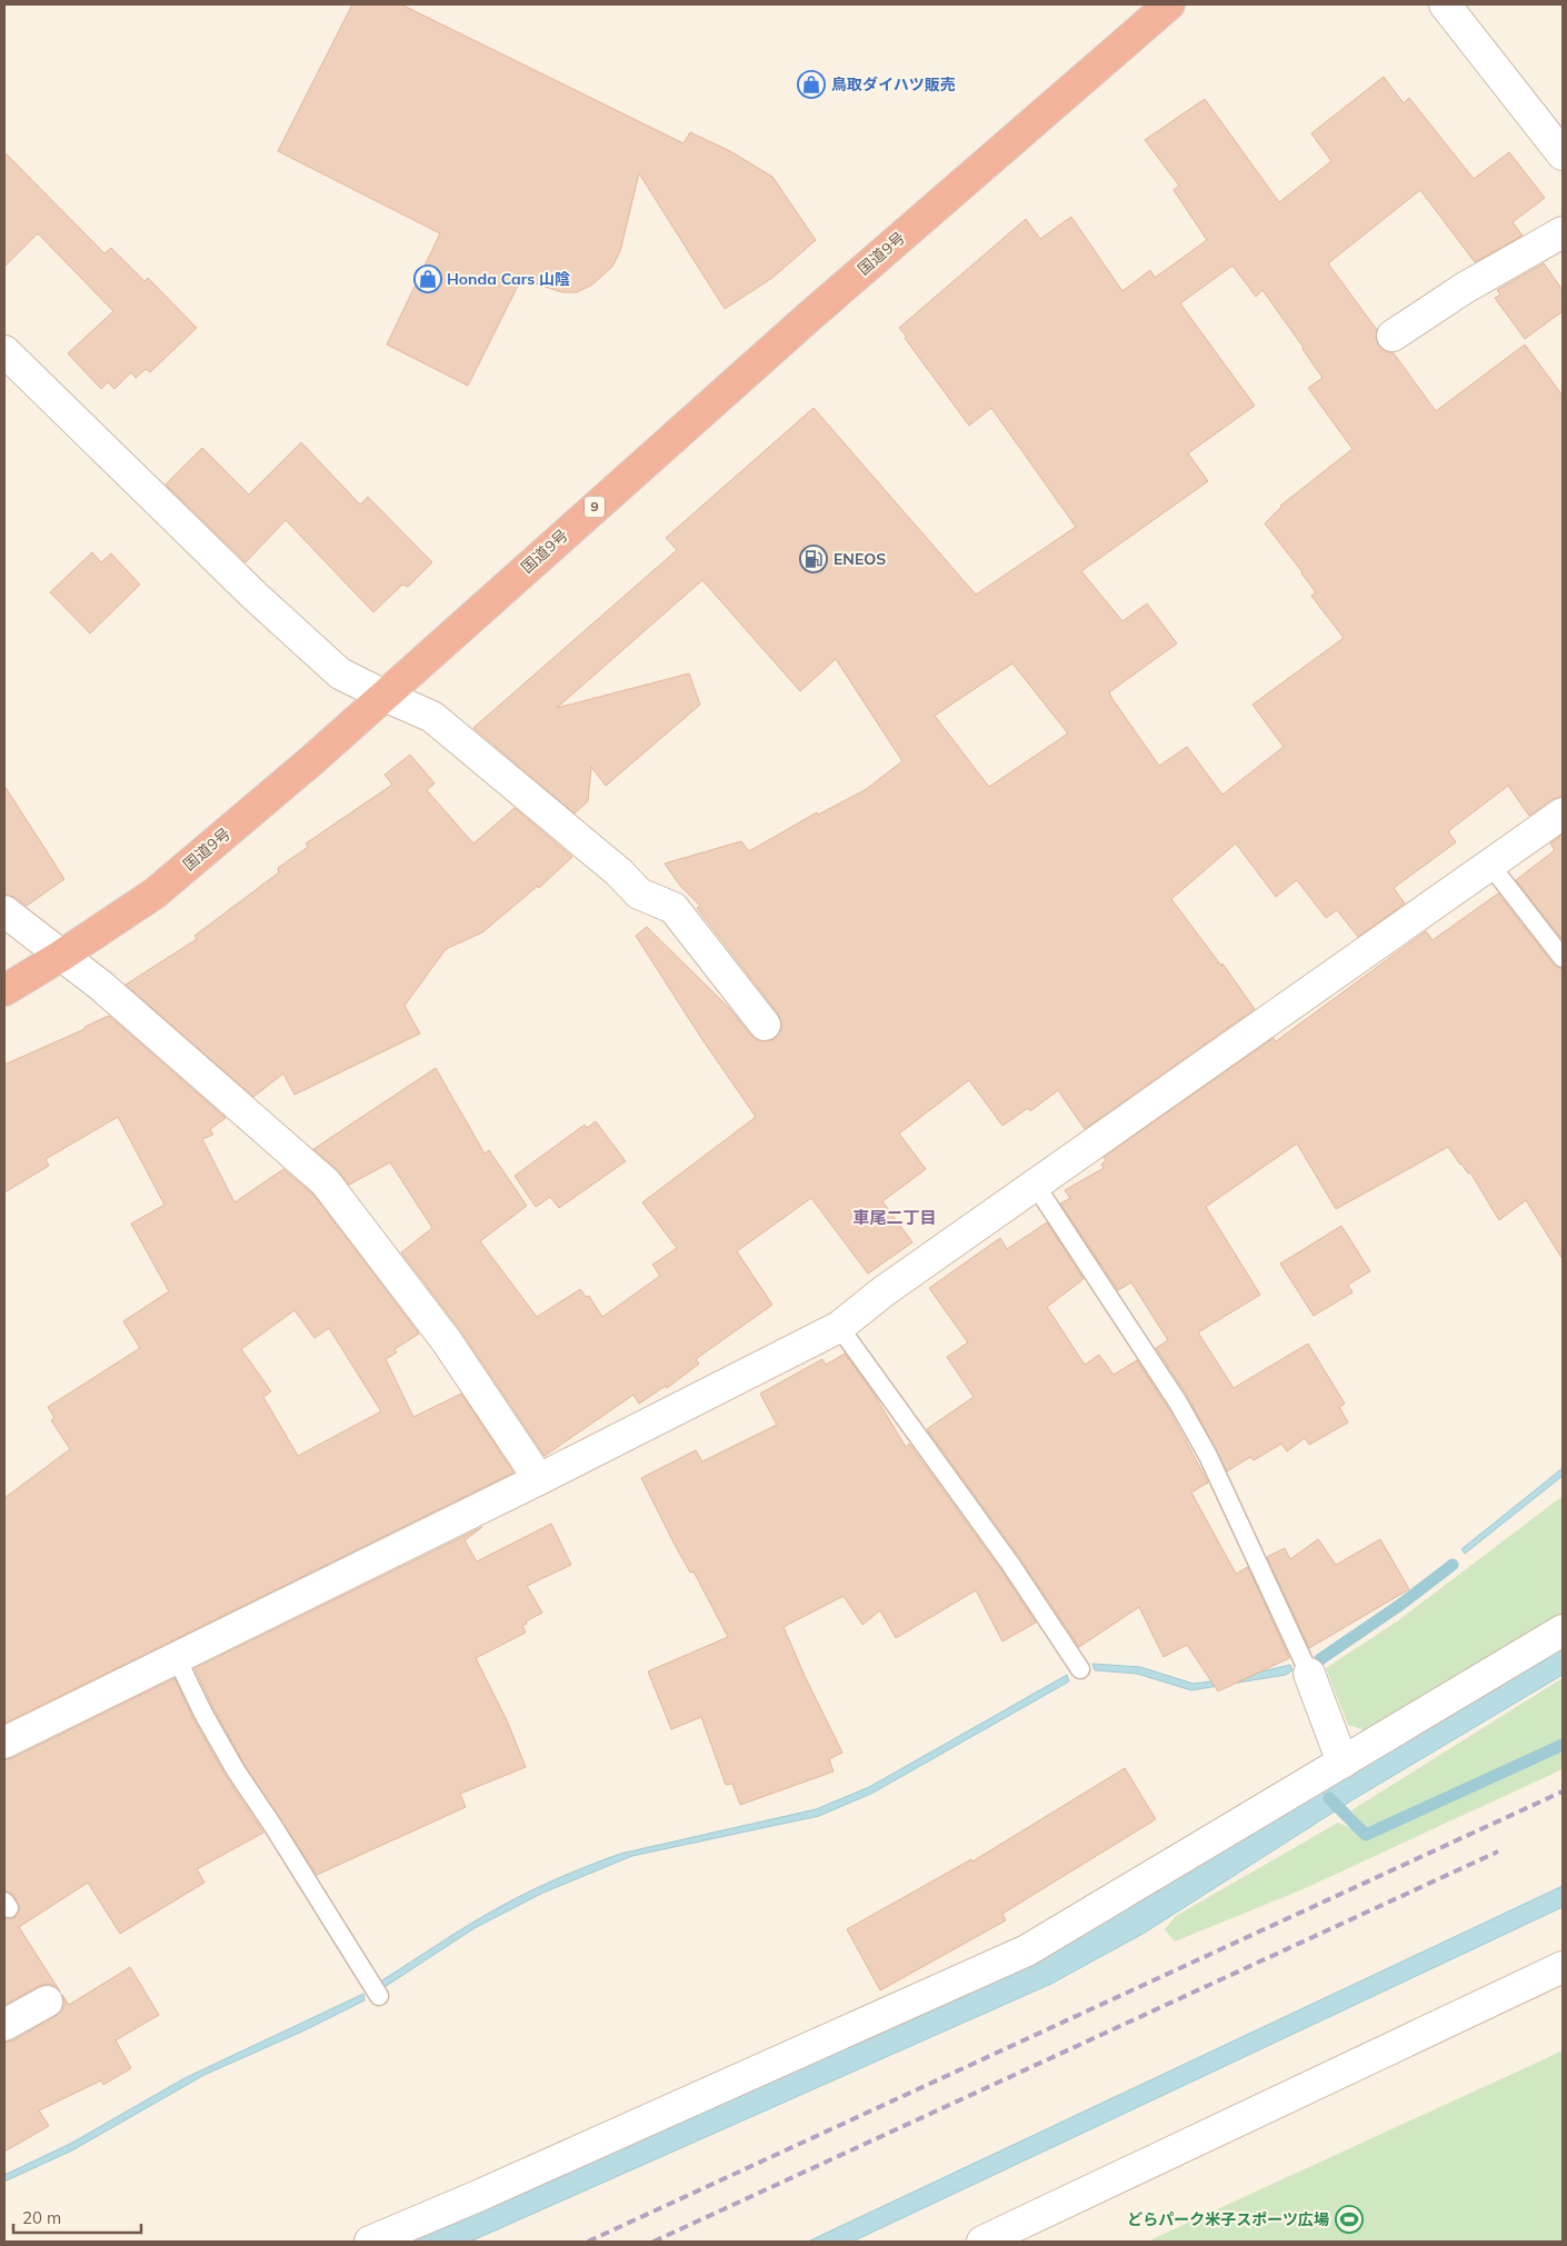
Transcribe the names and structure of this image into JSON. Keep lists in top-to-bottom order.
{
  "streets": {
    "highway": ["国道9号", "9"]
  },
  "districts": ["車尾二丁目"],
  "places": {
    "shop": ["鳥取ダイハツ販売", "Honda Cars 山陰"],
    "fuel station": ["ENEOS"],
    "sports": ["どらパーク米子スポーツ広場"]
  },
  "scale_bar": "20 m"
}
